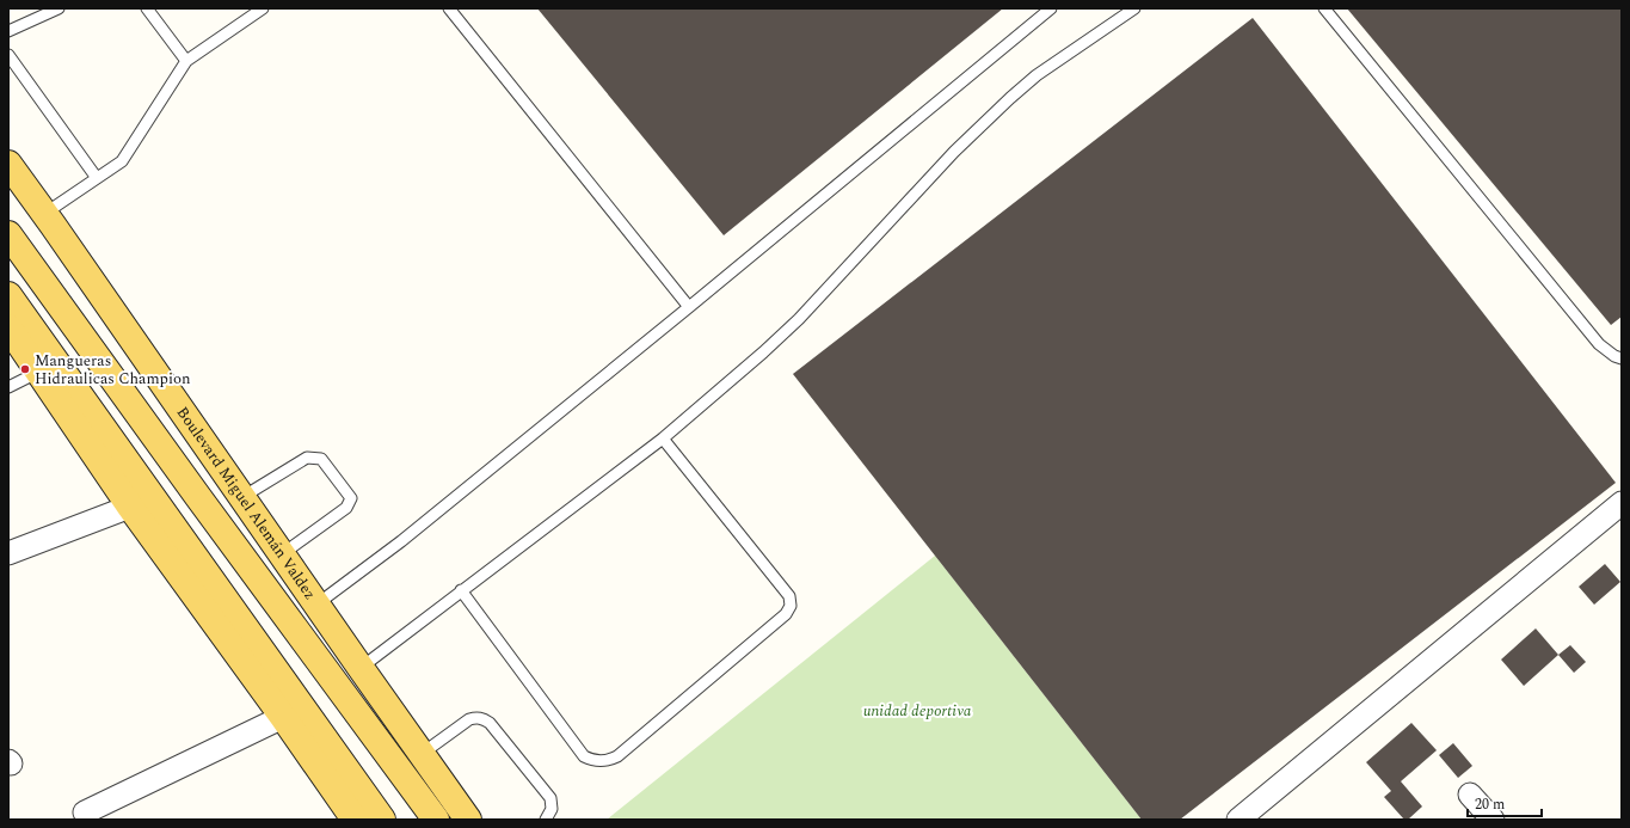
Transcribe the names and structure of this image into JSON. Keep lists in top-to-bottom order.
{
  "streets": {
    "main road": ["Boulevard Miguel Alemán Valdez"]
  },
  "parks": ["unidad deportiva"],
  "places": ["Mangueras Hidraulicas Champion"],
  "scale_bar": "20 m"
}
